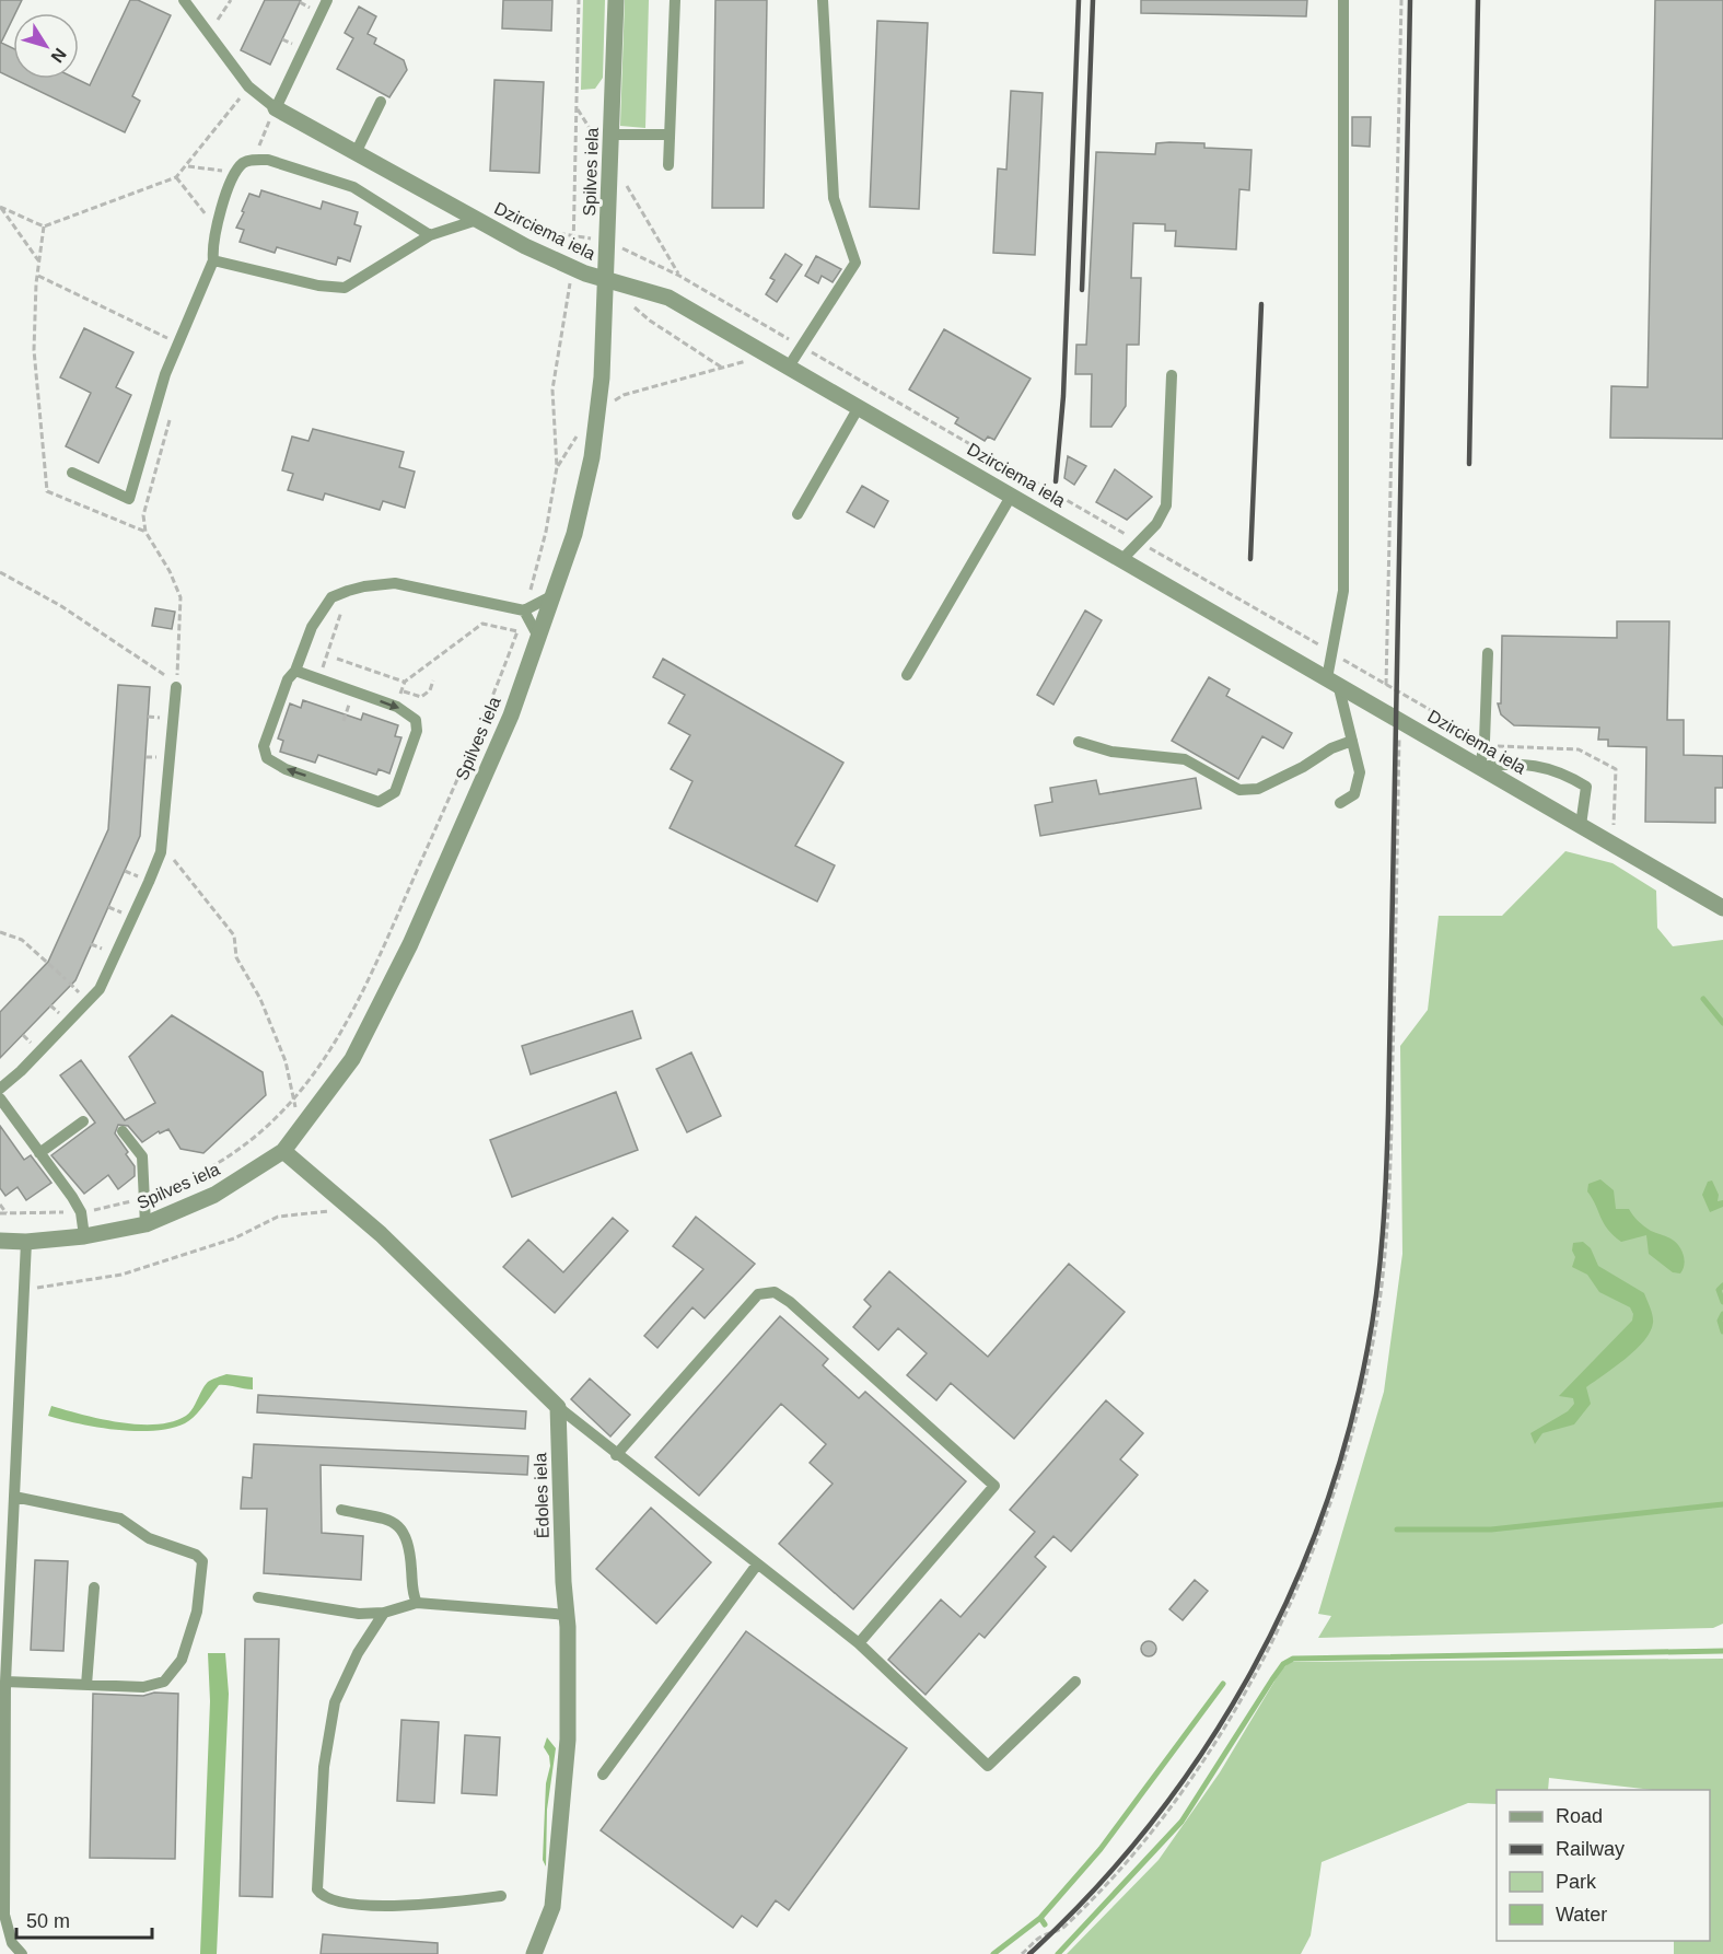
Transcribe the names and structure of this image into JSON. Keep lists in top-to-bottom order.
{
  "streets": {
    "street": ["Spilves iela", "Dzirciema iela", "Ēdoles iela"]
  },
  "crossings": [
    ["Spilves iela", "Dzirciema iela"]
  ],
  "legend": [
    "Road",
    "Railway",
    "Park",
    "Water"
  ],
  "scale_bar": "50 m",
  "north": "bottom right"
}
